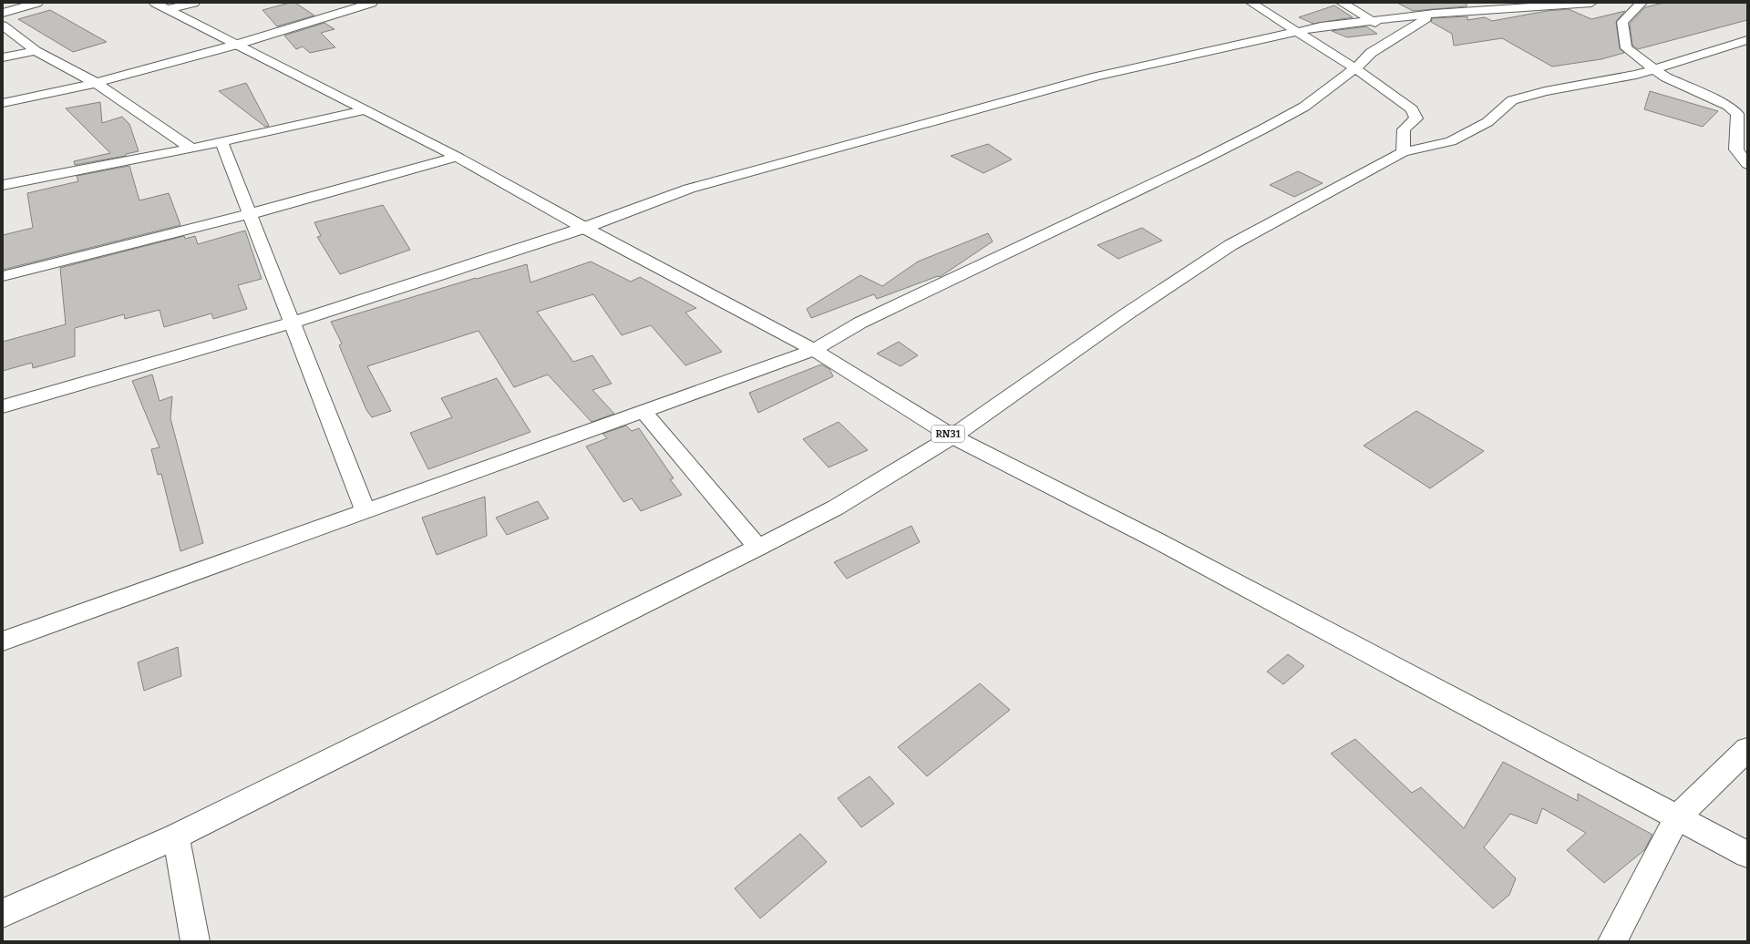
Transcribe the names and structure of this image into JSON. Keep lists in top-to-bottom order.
{
  "streets": {
    "street": ["RN31"]
  }
}
